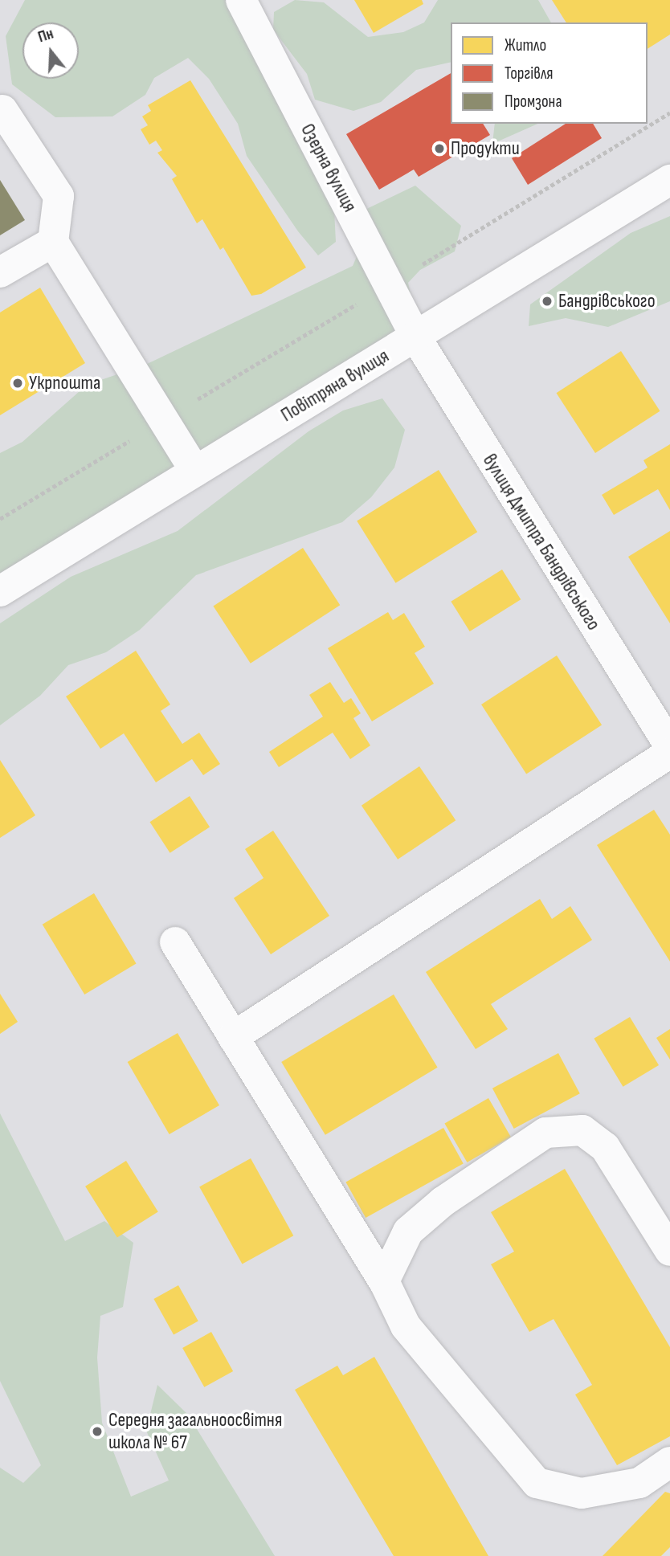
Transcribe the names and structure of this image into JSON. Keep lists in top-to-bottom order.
{
  "streets": {
    "street": ["Озерна вулиця", "Повітряна вулиця", "вулиця Дмитра Бандрівського"]
  },
  "crossings": [
    ["Озерна вулиця", "Повітряна вулиця"],
    ["Озерна вулиця", "вулиця Дмитра Бандрівського"],
    ["Повітряна вулиця", "вулиця Дмитра Бандрівського"]
  ],
  "places": [
    "Продукти",
    "Бандрівського",
    "Укрпошта",
    "Середня загальноосвітня школа № 67"
  ],
  "legend": ["Житло", "Торгівля", "Промзона"],
  "north": "top"
}
